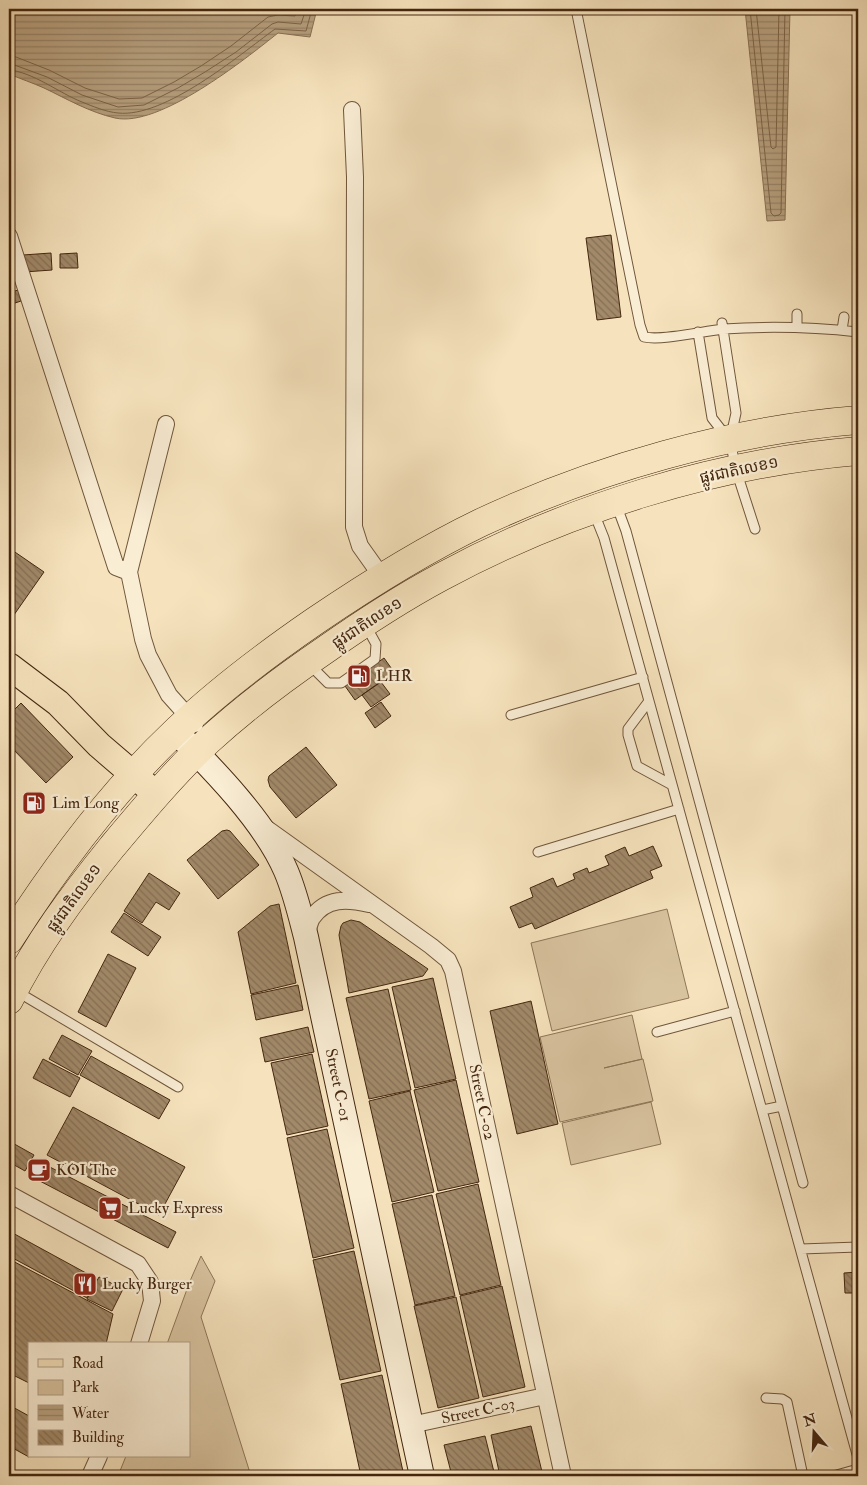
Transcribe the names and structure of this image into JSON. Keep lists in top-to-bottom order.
{
  "streets": {
    "highway": ["ផ្លូវជាតិលេខ១"],
    "street": ["Street C-01", "Street C-02", "Street C-03"]
  },
  "crossings": [
    ["ផ្លូវជាតិលេខ១", "Street C-01"],
    ["Street C-01", "Street C-02"],
    ["Street C-01", "Street C-03"],
    ["Street C-02", "Street C-03"]
  ],
  "places": {
    "fuel station": ["LHR", "Lim Long"],
    "cafe": ["KOI The"],
    "supermarket": ["Lucky Express"],
    "restaurant": ["Lucky Burger"]
  },
  "legend": [
    "Road",
    "Park",
    "Water",
    "Building"
  ],
  "north": "top"
}
